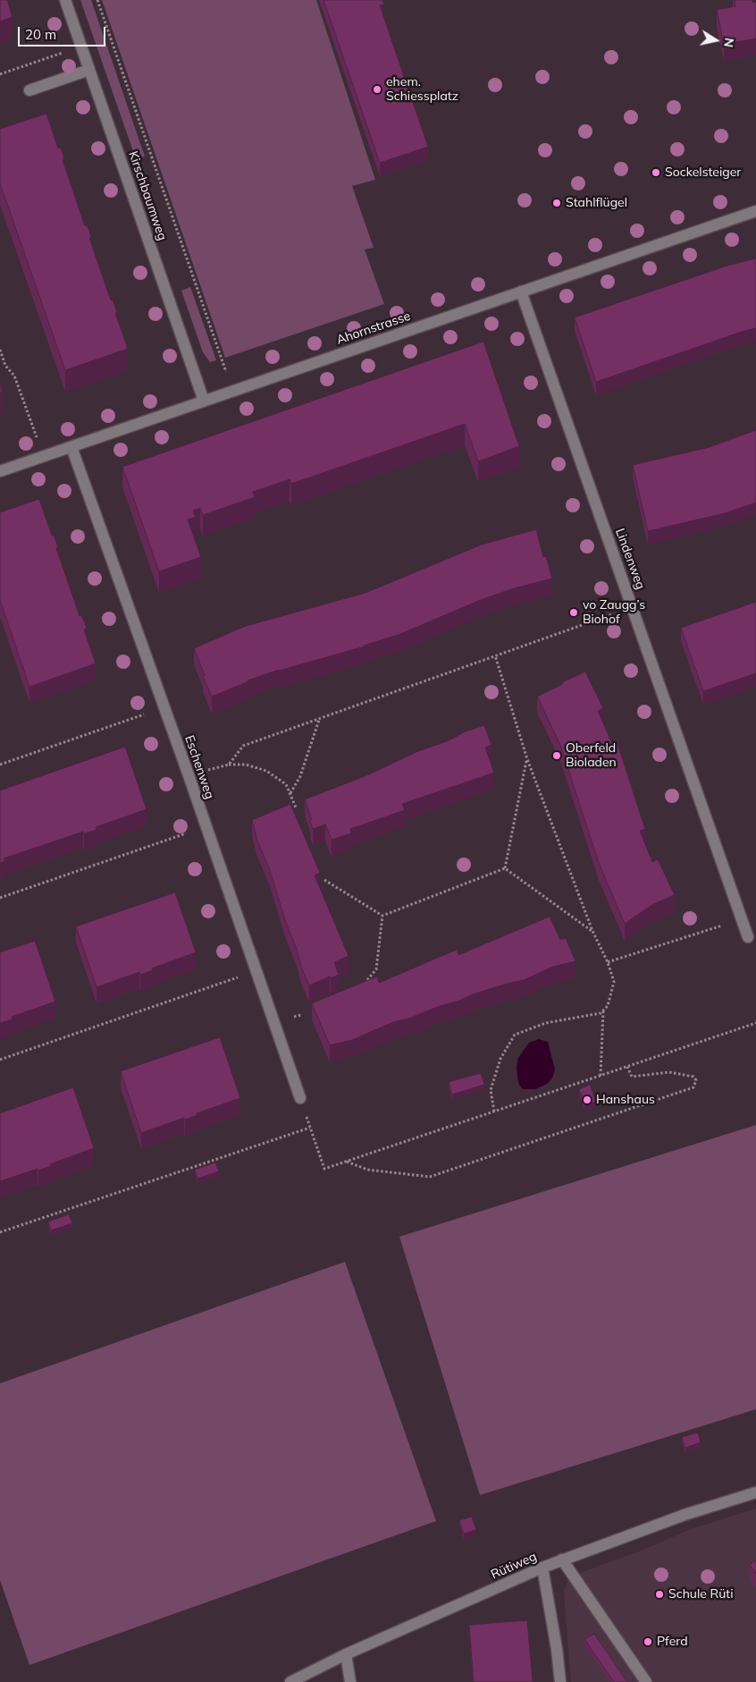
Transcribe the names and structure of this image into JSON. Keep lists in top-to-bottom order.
{
  "streets": {
    "street": [
      "Kirschbaumweg",
      "Ahornstrasse",
      "Lindenweg",
      "Eschenweg",
      "Rütiweg"
    ]
  },
  "crossings": [
    ["Kirschbaumweg", "Ahornstrasse"],
    ["Ahornstrasse", "Lindenweg"],
    ["Ahornstrasse", "Eschenweg"]
  ],
  "places": [
    "ehem. Schiessplatz",
    "Sockelsteiger",
    "Stahlflügel",
    "vo Zaugg’s Biohof",
    "Oberfeld Bioladen",
    "Hanshaus",
    "Schule Rüti",
    "Pferd"
  ],
  "scale_bar": "20 m",
  "north": "right"
}
